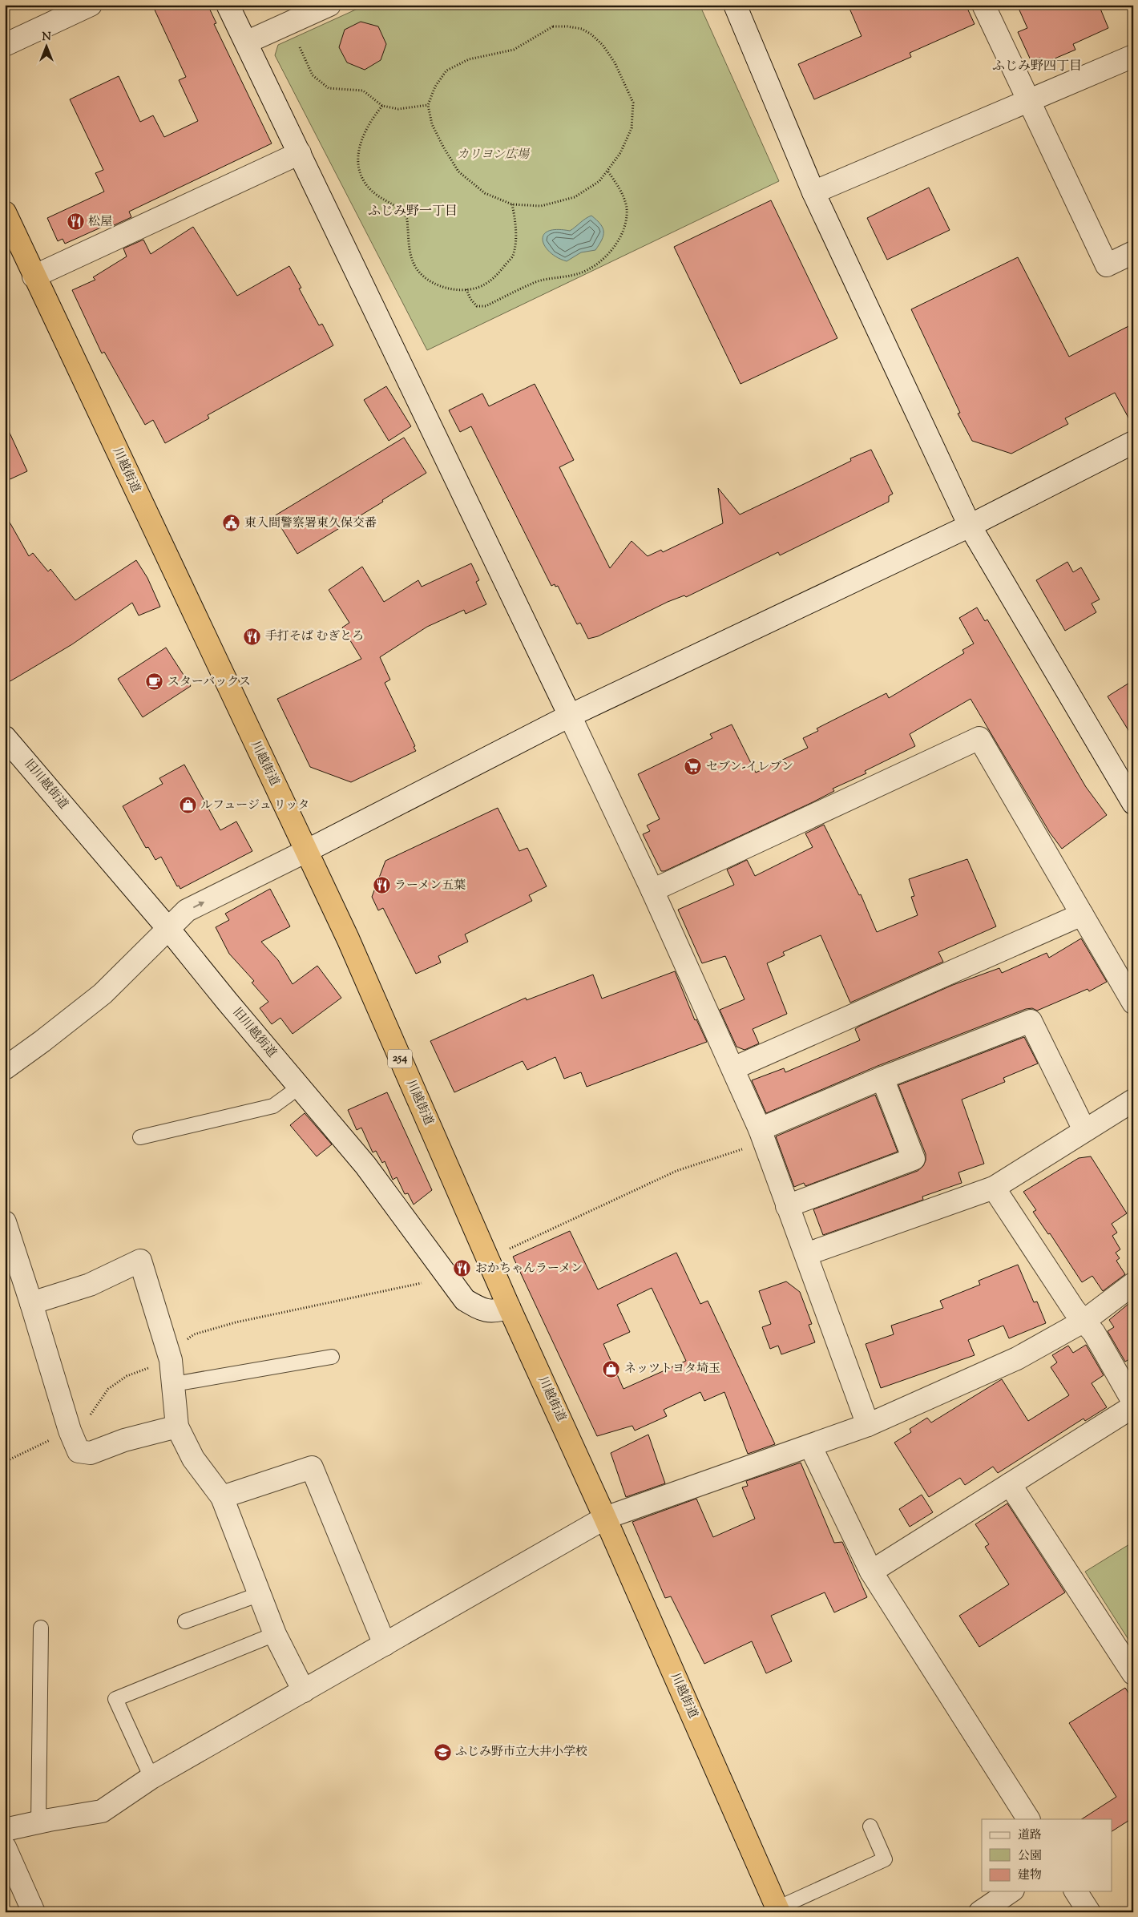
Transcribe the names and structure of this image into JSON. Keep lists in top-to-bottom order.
{
  "streets": {
    "highway": ["川越街道", "254"],
    "street": ["旧川越街道"]
  },
  "crossings": [
    ["川越街道", "旧川越街道"]
  ],
  "districts": ["ふじみ野四丁目", "ふじみ野一丁目"],
  "parks": ["カリヨン広場"],
  "places": {
    "restaurant": [
      "松屋",
      "手打そば むぎとろ",
      "ラーメン五葉",
      "おかちゃんラーメン"
    ],
    "public building": ["東入間警察署東久保交番"],
    "cafe": ["スターバックス"],
    "supermarket": ["セブン-イレブン"],
    "shop": ["ルフュージュ リッタ", "ネッツトヨタ埼玉"],
    "school or university": ["ふじみ野市立大井小学校"]
  },
  "legend": ["道路", "公園", "建物"],
  "north": "top"
}
